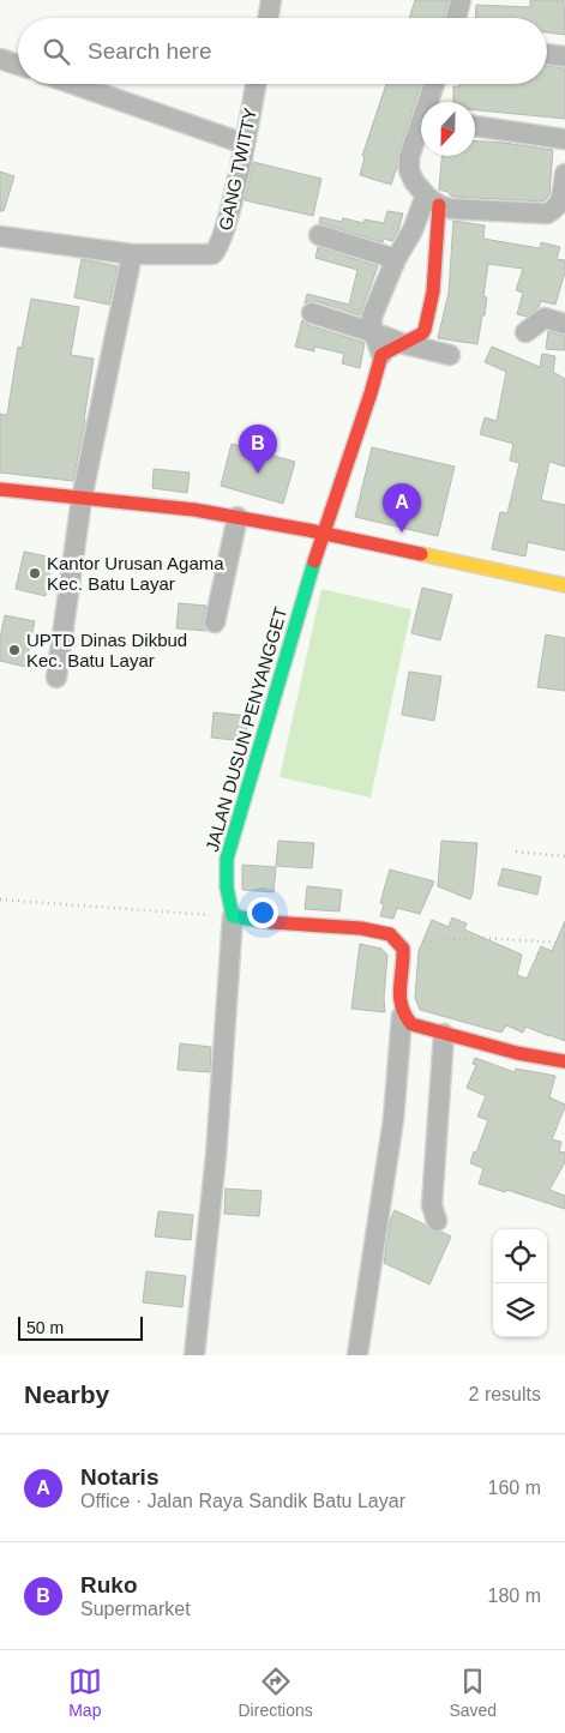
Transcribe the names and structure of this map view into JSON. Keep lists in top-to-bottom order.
{
  "streets": {
    "street": ["GANG TWITTY", "JALAN DUSUN PENYANGGET"]
  },
  "places": ["Kantor Urusan Agama Kec. Batu Layar", "UPTD Dinas Dikbud Kec. Batu Layar"],
  "scale_bar": "50 m",
  "north": "bottom",
  "page": {
    "search": "Search here",
    "pins": ["B", "A"],
    "scale": "50 m",
    "heading": ["Nearby", "2 results"],
    "list": [
      {
        "mark": "A",
        "name": "Notaris",
        "note": "Office · Jalan Raya Sandik Batu Layar",
        "value": "160 m"
      },
      {
        "mark": "B",
        "name": "Ruko",
        "note": "Supermarket",
        "value": "180 m"
      }
    ],
    "nav": ["Map", "Directions", "Saved"]
  }
}
